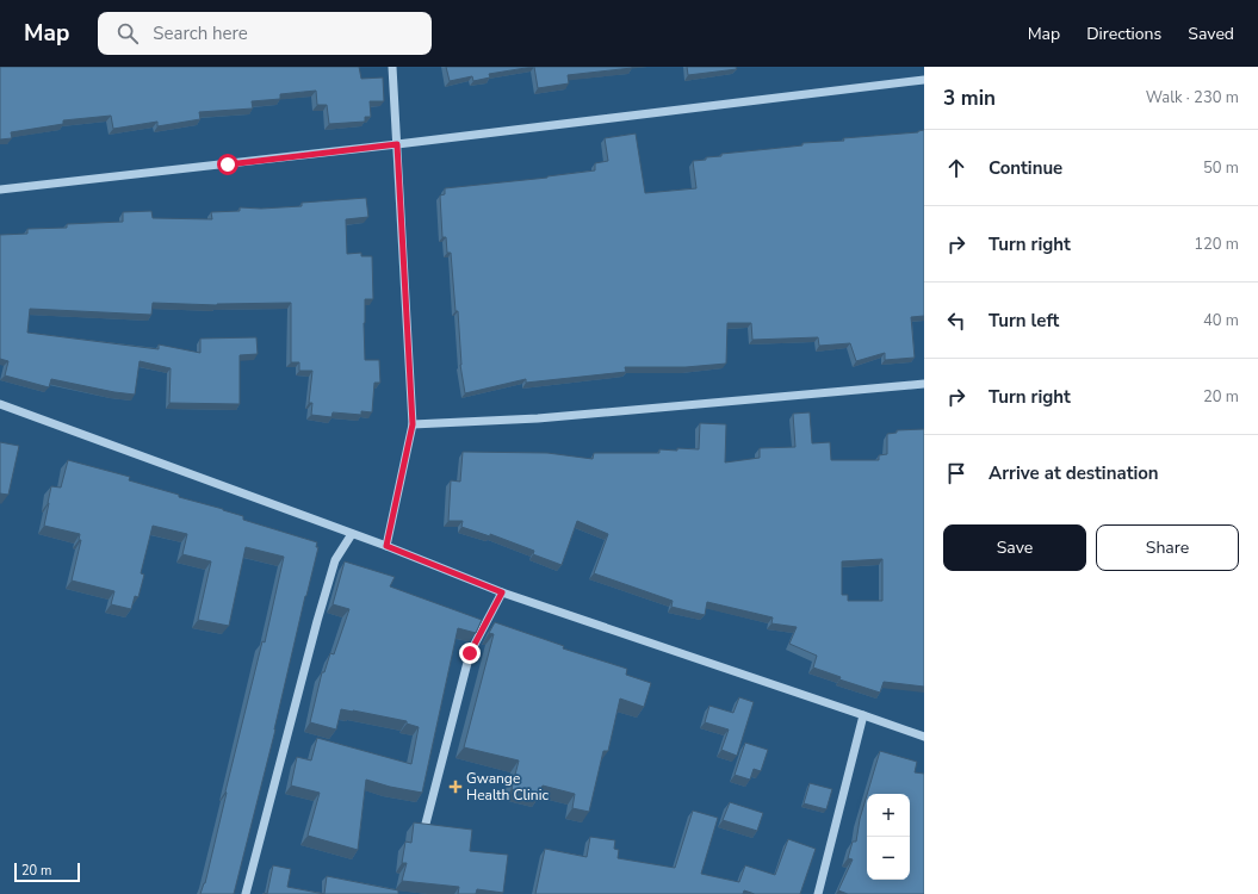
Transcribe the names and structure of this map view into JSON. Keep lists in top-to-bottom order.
{
  "places": {
    "health": ["Gwange Health Clinic"]
  },
  "scale_bar": "20 m",
  "page": {
    "header": "Map",
    "search": "Search here",
    "nav": ["Map", "Directions", "Saved"],
    "heading": ["3 min", "Walk · 230 m"],
    "list": [
      ["Continue", "50 m"],
      ["Turn right", "120 m"],
      ["Turn left", "40 m"],
      ["Turn right", "20 m"],
      "Arrive at destination"
    ],
    "buttons": ["Save", "Share"],
    "map_buttons": ["+", "−"],
    "scale": "20 m"
  }
}
